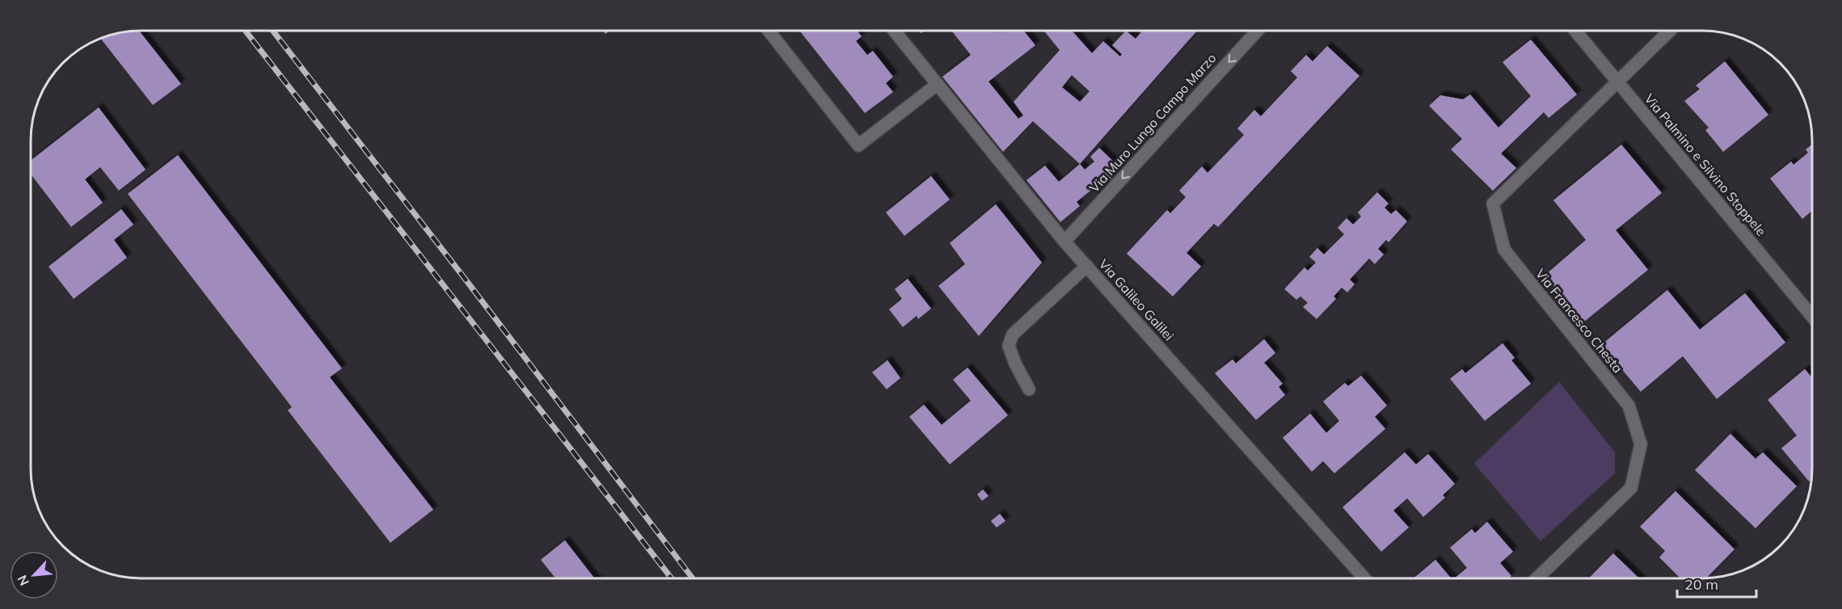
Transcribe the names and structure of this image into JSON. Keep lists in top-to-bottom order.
{
  "streets": {
    "street": [
      "Via Muro Lungo Campo Marzo",
      "Via Palmino e Silvino Stoppele",
      "Via Galileo Galilei",
      "Via Francesco Chesta"
    ]
  },
  "crossings": [
    ["Via Muro Lungo Campo Marzo", "Via Galileo Galilei"],
    ["Via Palmino e Silvino Stoppele", "Via Francesco Chesta"]
  ],
  "one_way": ["Via Muro Lungo Campo Marzo"],
  "scale_bar": "20 m",
  "north": "bottom left"
}
